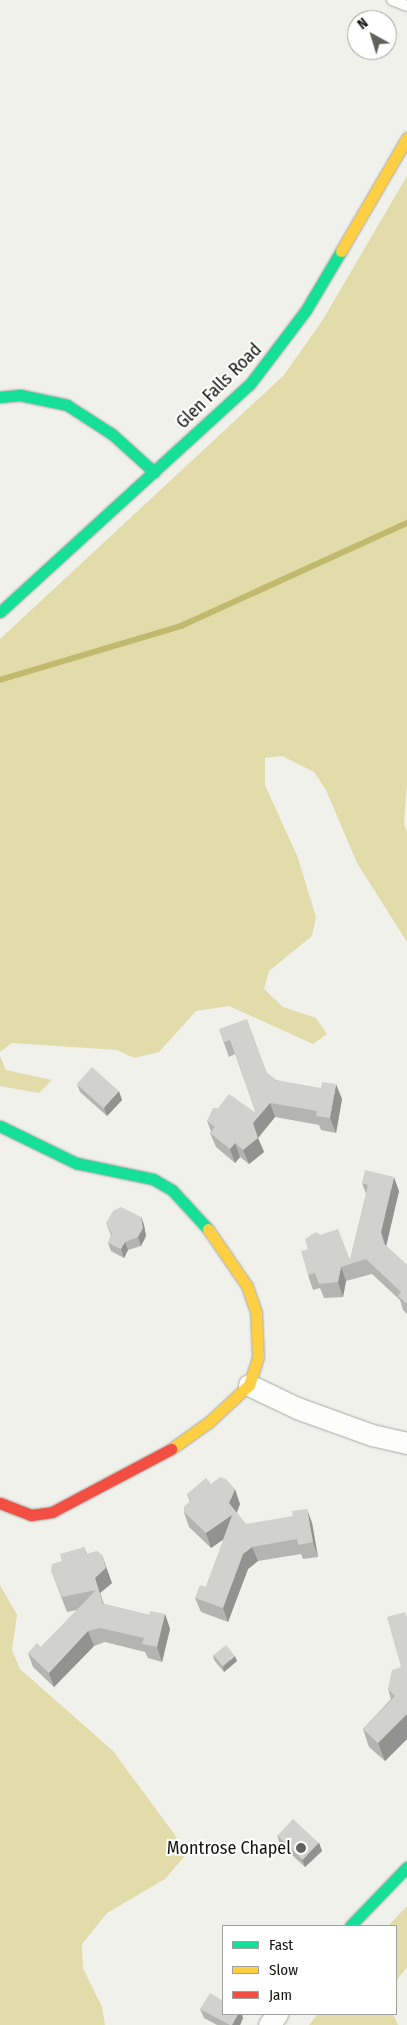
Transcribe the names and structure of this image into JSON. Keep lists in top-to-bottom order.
{
  "streets": {
    "street": ["Glen Falls Road"]
  },
  "places": ["Montrose Chapel"],
  "legend": ["Fast", "Slow", "Jam"],
  "north": "top left"
}
